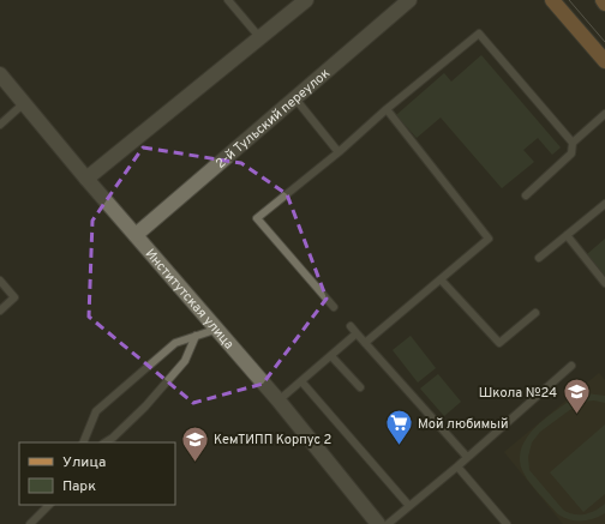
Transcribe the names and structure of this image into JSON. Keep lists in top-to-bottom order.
{
  "streets": {
    "street": ["2-й Тульский переулок", "Институтская улица"]
  },
  "crossings": [
    ["2-й Тульский переулок", "Институтская улица"]
  ],
  "places": {
    "school or university": ["Школа №24", "КемТИПП Корпус 2"],
    "supermarket": ["Мой любимый"]
  },
  "legend": ["Улица", "Парк"]
}
